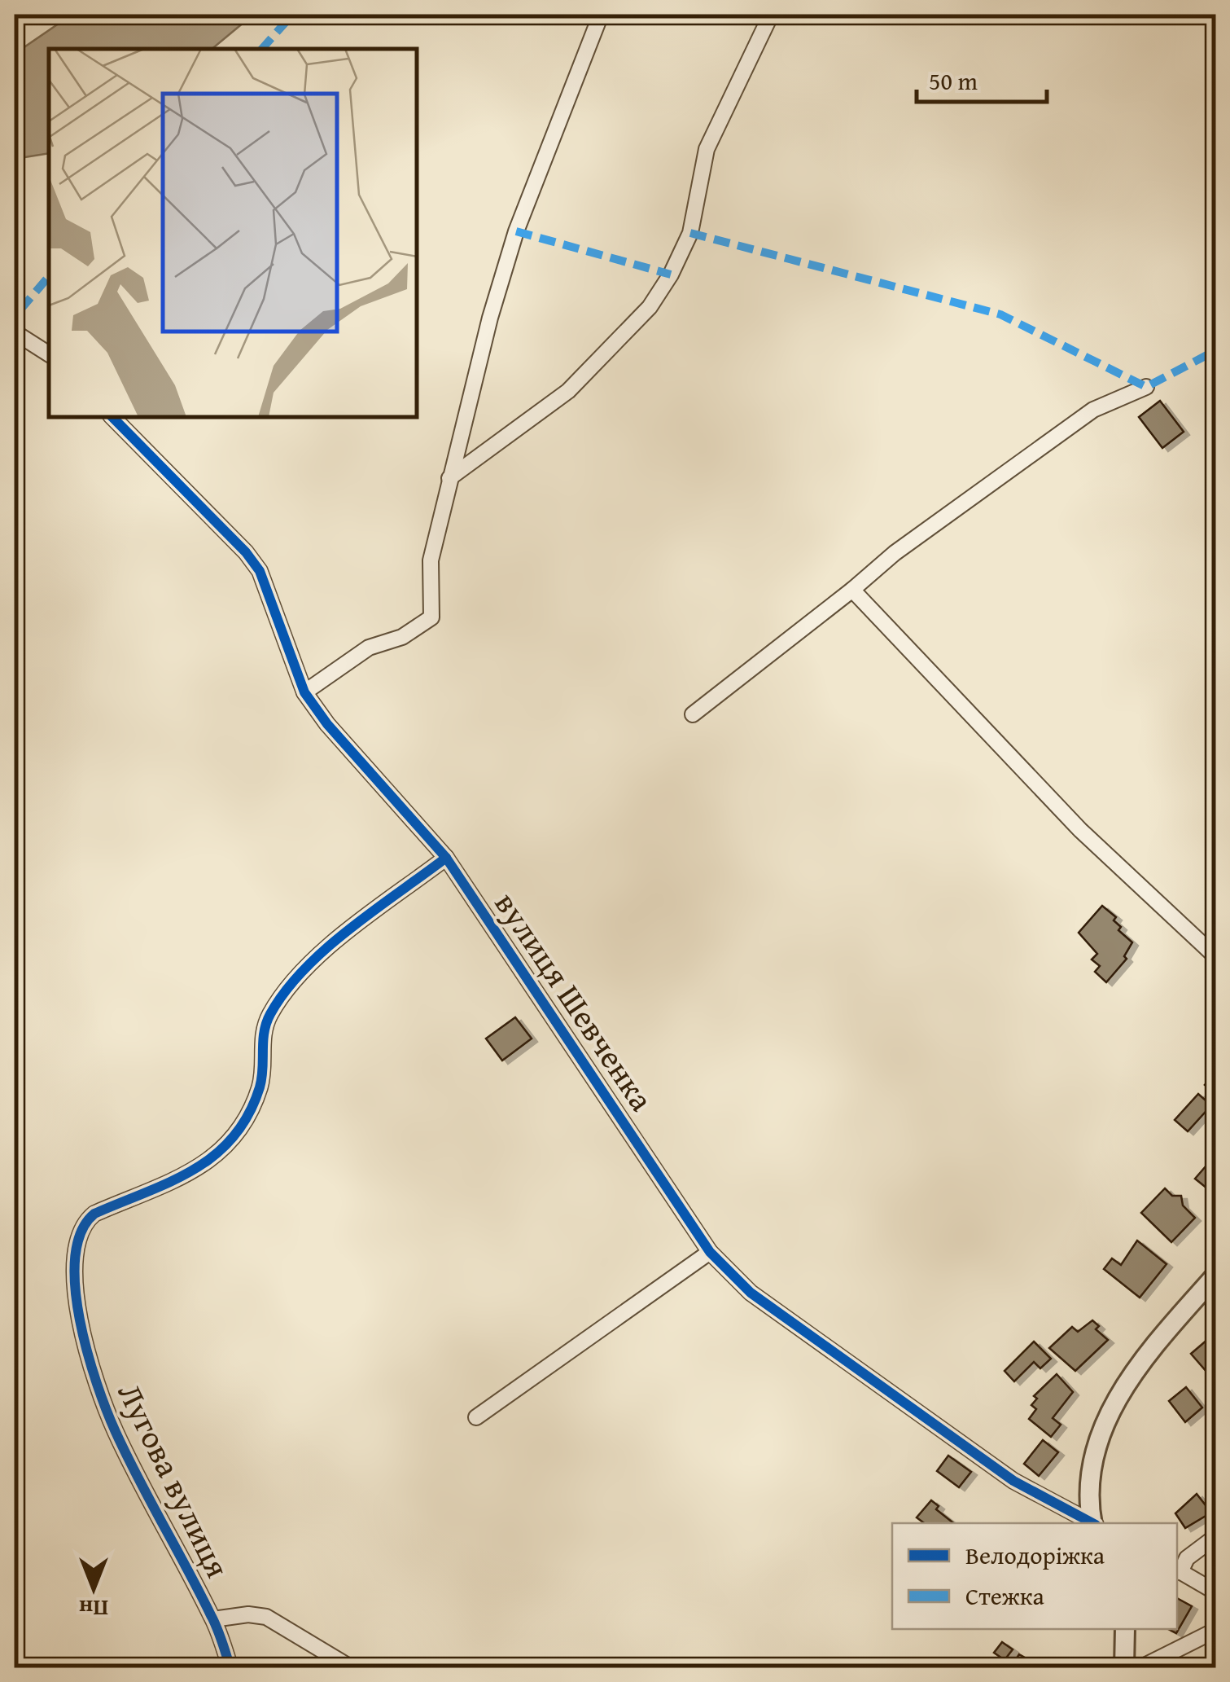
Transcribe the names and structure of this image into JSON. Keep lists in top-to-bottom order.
{
  "streets": {
    "street": ["вулиця Шевченка", "Лугова вулиця"]
  },
  "crossings": [
    ["вулиця Шевченка", "Лугова вулиця"]
  ],
  "legend": ["Велодоріжка", "Стежка"],
  "scale_bar": "50 m",
  "north": "bottom"
}
